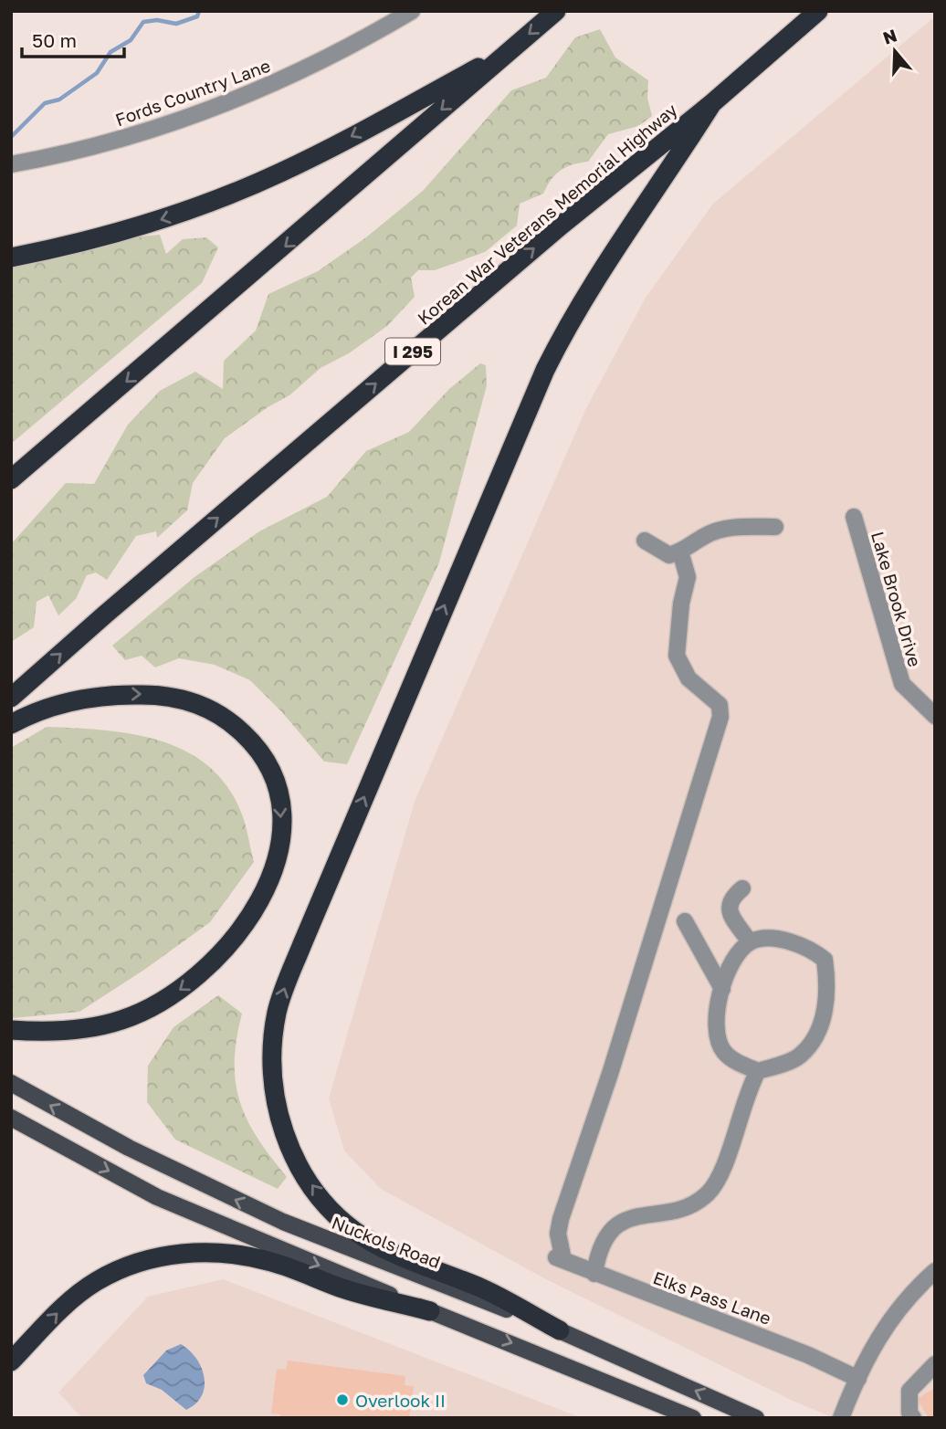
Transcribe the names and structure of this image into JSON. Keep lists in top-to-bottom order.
{
  "streets": {
    "highway": ["Korean War Veterans Memorial Highway", "I 295"],
    "main road": ["Nuckols Road"],
    "street": ["Fords Country Lane", "Lake Brook Drive", "Elks Pass Lane"]
  },
  "places": ["Overlook II"],
  "scale_bar": "50 m",
  "north": "top"
}
